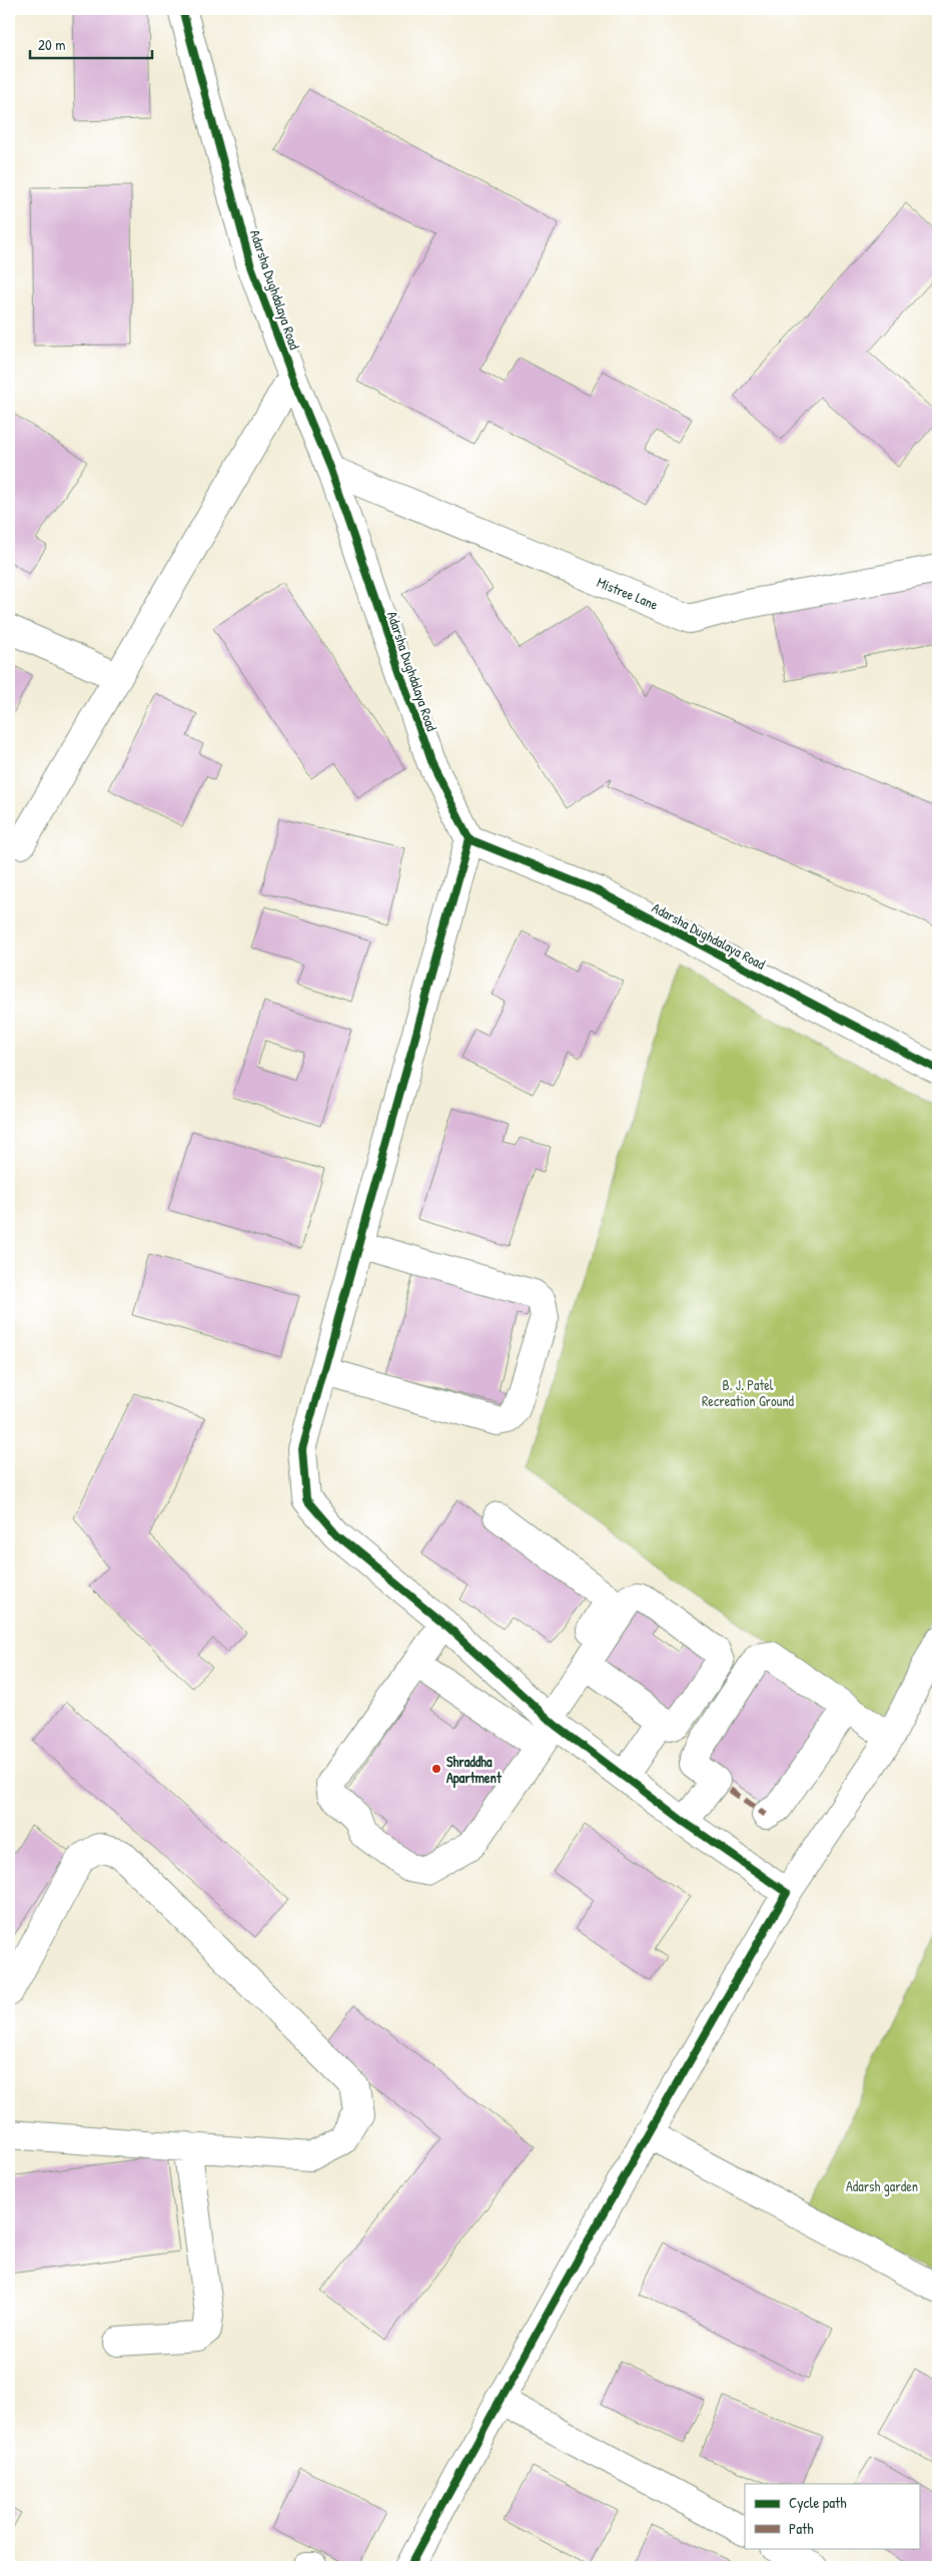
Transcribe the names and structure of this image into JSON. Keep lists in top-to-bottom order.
{
  "streets": {
    "street": ["Adarsha Dughdalaya Road", "Mistree Lane"]
  },
  "crossings": [
    ["Adarsha Dughdalaya Road", "Mistree Lane"]
  ],
  "parks": ["B. J. Patel Recreation Ground", "Adarsh garden"],
  "places": ["Shraddha Apartment"],
  "legend": ["Cycle path", "Path"],
  "scale_bar": "20 m"
}
